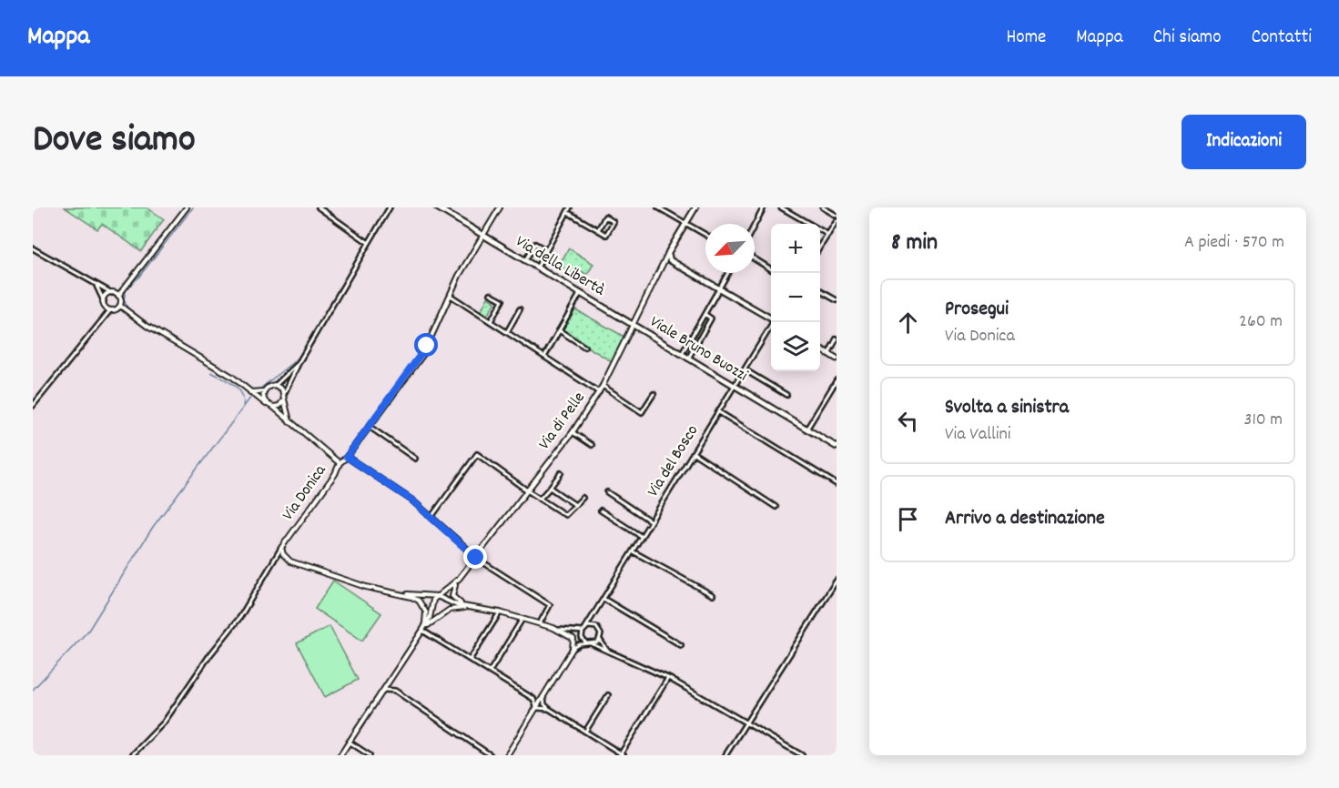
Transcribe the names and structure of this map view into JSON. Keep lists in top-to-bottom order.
{
  "streets": {
    "main road": ["Via della Libertà", "Viale Bruno Buozzi", "Via di Pelle"],
    "street": ["Via del Bosco", "Via Donica"]
  },
  "crossings": [
    ["Via della Libertà", "Viale Bruno Buozzi"],
    ["Via della Libertà", "Via di Pelle"],
    ["Via della Libertà", "Via Donica"],
    ["Viale Bruno Buozzi", "Via di Pelle"],
    ["Viale Bruno Buozzi", "Via del Bosco"]
  ],
  "north": "bottom left",
  "page": {
    "header": "Mappa",
    "nav": [
      "Home",
      "Mappa",
      "Chi siamo",
      "Contatti"
    ],
    "title": "Dove siamo",
    "buttons": "Indicazioni",
    "heading": ["8 min", "A piedi · 570 m"],
    "map_buttons": ["+", "−"],
    "list": [
      ["Prosegui", "Via Donica", "260 m"],
      ["Svolta a sinistra", "Via Vallini", "310 m"],
      "Arrivo a destinazione"
    ]
  }
}
